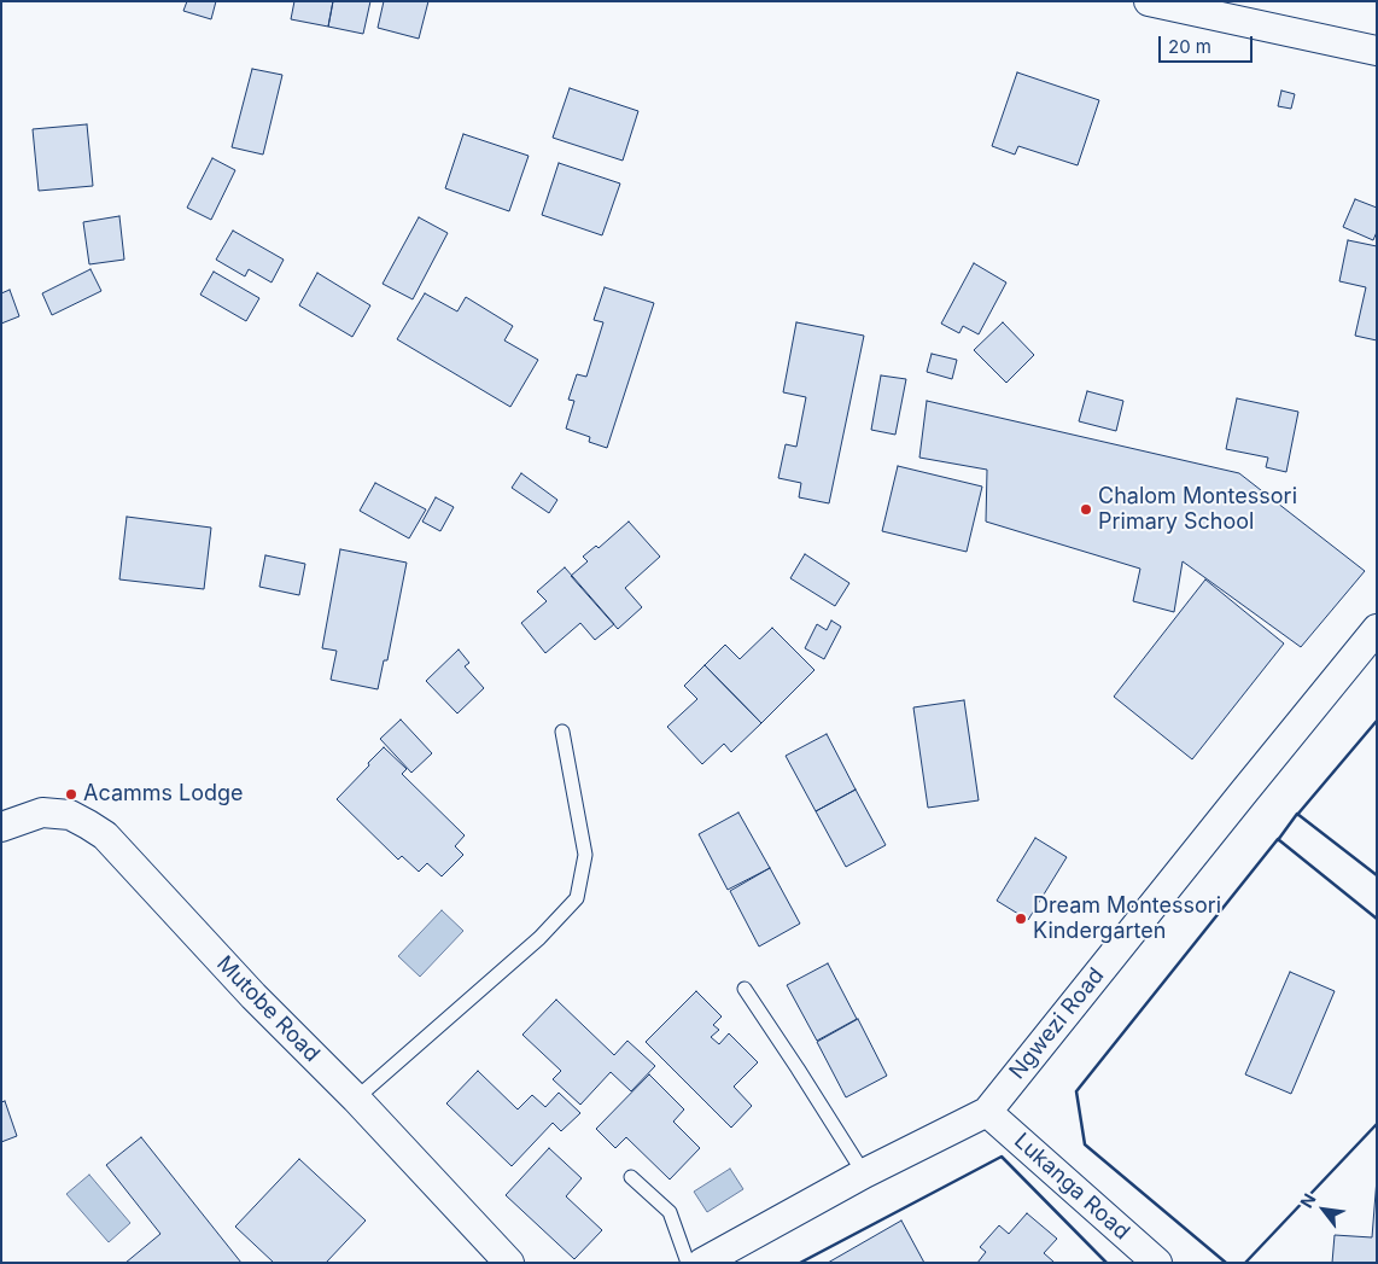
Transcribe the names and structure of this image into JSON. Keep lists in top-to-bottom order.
{
  "streets": {
    "street": ["Mutobe Road", "Ngwezi Road", "Lukanga Road"]
  },
  "crossings": [
    ["Ngwezi Road", "Lukanga Road"]
  ],
  "places": ["Chalom Montessori Primary School", "Acamms Lodge", "Dream Montessori Kindergarten"],
  "scale_bar": "20 m",
  "north": "top left"
}
